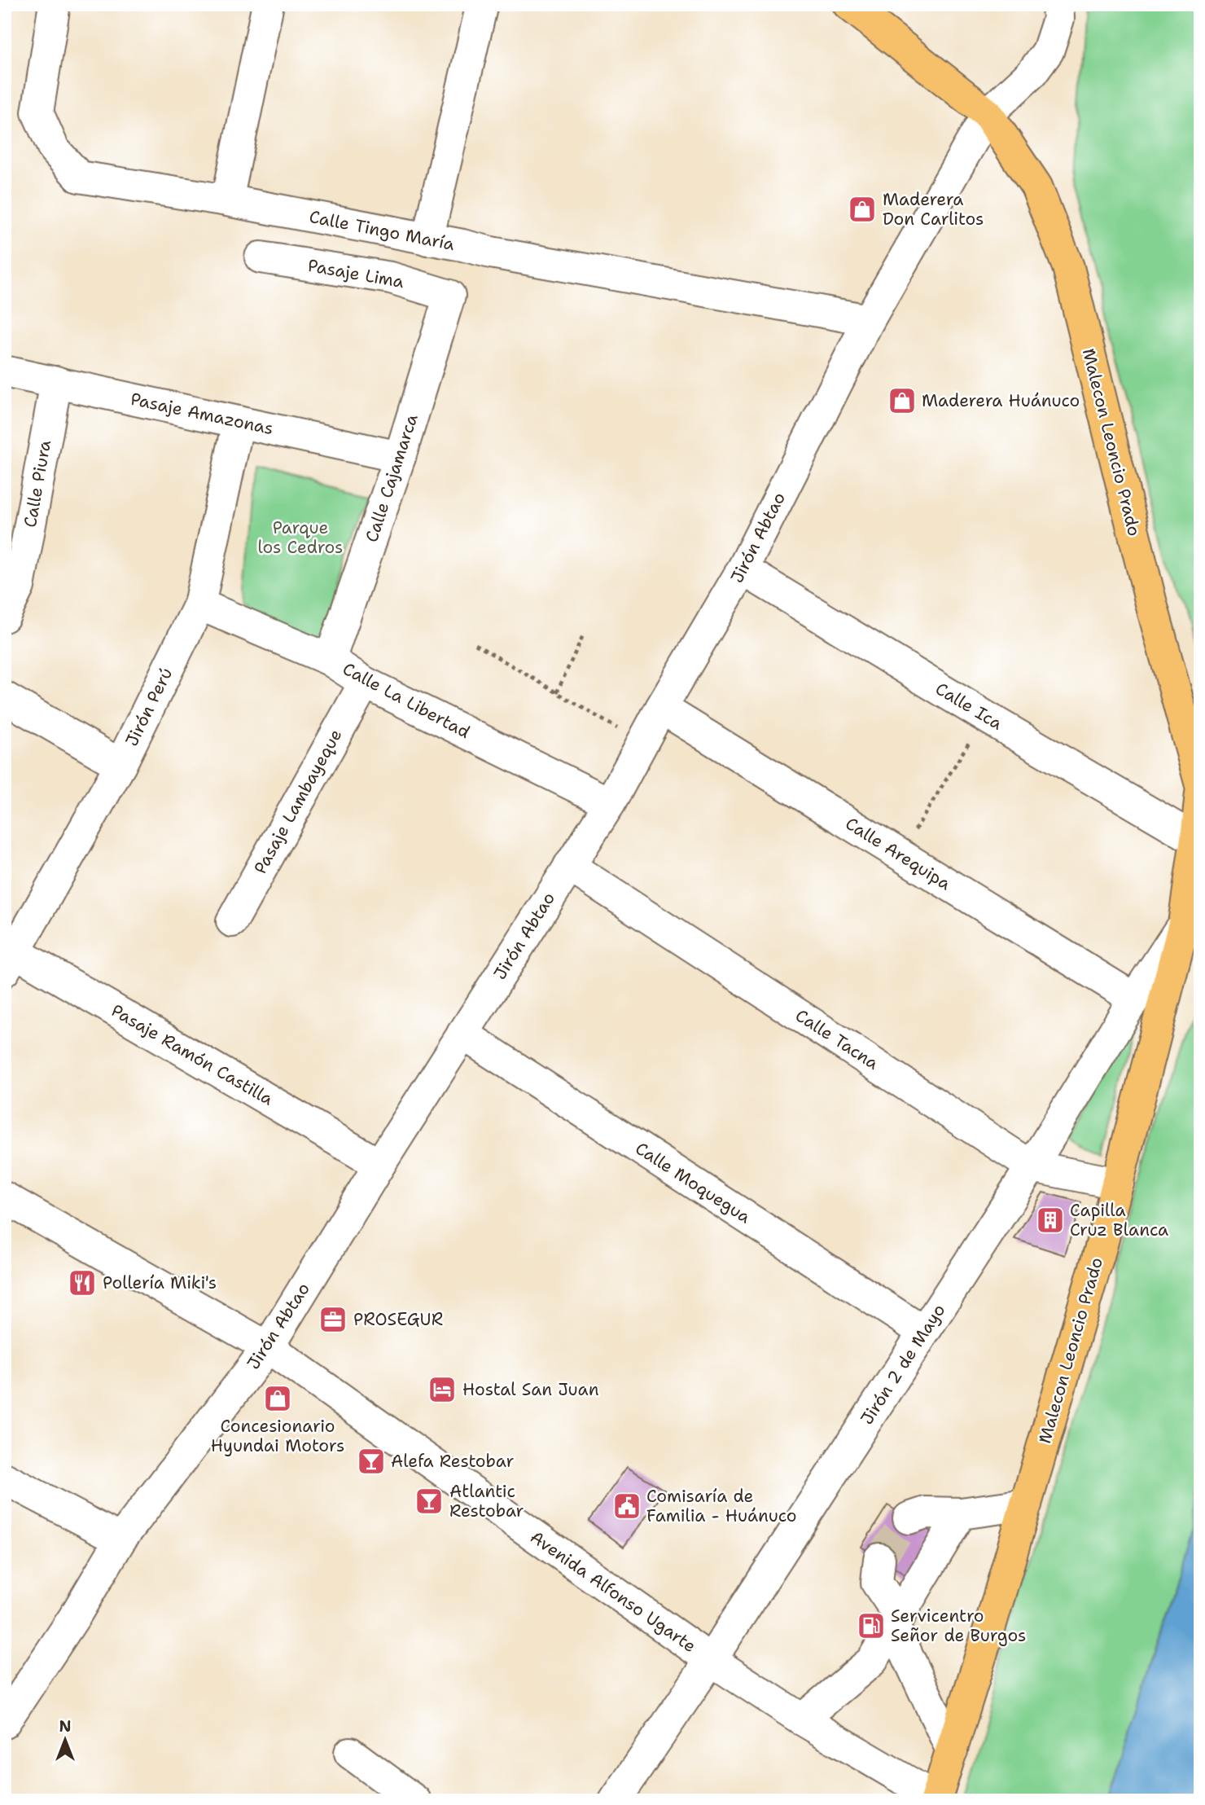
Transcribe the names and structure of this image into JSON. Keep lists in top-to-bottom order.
{
  "streets": {
    "main road": ["Malecon Leoncio Prado"],
    "street": [
      "Calle Tingo María",
      "Pasaje Lima",
      "Pasaje Amazonas",
      "Calle Cajamarca",
      "Calle Piura",
      "Jirón Abtao",
      "Calle La Libertad",
      "Calle Ica",
      "Jirón Perú",
      "Pasaje Lambayeque",
      "Calle Arequipa",
      "Calle Tacna",
      "Pasaje Ramón Castilla",
      "Calle Moquegua",
      "Jirón 2 de Mayo",
      "Avenida Alfonso Ugarte"
    ]
  },
  "crossings": [
    ["Calle Tingo María", "Jirón Abtao"],
    ["Pasaje Lima", "Calle Cajamarca"],
    ["Pasaje Amazonas", "Calle Cajamarca"],
    ["Pasaje Amazonas", "Calle Piura"],
    ["Pasaje Amazonas", "Jirón Perú"],
    ["Malecon Leoncio Prado", "Jirón Abtao"],
    ["Malecon Leoncio Prado", "Calle Ica"],
    ["Malecon Leoncio Prado", "Calle Tacna"],
    ["Malecon Leoncio Prado", "Jirón 2 de Mayo"],
    ["Malecon Leoncio Prado", "Avenida Alfonso Ugarte"],
    ["Calle Cajamarca", "Calle La Libertad"],
    ["Jirón Abtao", "Calle La Libertad"],
    ["Jirón Abtao", "Calle Ica"],
    ["Jirón Abtao", "Calle Arequipa"],
    ["Jirón Abtao", "Calle Tacna"],
    ["Jirón Abtao", "Pasaje Ramón Castilla"],
    ["Jirón Abtao", "Calle Moquegua"],
    ["Jirón Abtao", "Avenida Alfonso Ugarte"],
    ["Calle La Libertad", "Jirón Perú"],
    ["Calle La Libertad", "Pasaje Lambayeque"],
    ["Jirón Perú", "Pasaje Ramón Castilla"],
    ["Calle Arequipa", "Jirón 2 de Mayo"],
    ["Calle Tacna", "Jirón 2 de Mayo"],
    ["Calle Moquegua", "Jirón 2 de Mayo"],
    ["Jirón 2 de Mayo", "Avenida Alfonso Ugarte"]
  ],
  "parks": ["Parque los Cedros"],
  "places": {
    "shop": ["Maderera Don Carlitos", "Maderera Huánuco", "Concesionario Hyundai Motors"],
    "building": ["Capilla Cruz Blanca"],
    "restaurant": ["Pollería Miki's"],
    "office": ["PROSEGUR"],
    "hotel": ["Hostal San Juan"],
    "bar": ["Alefa Restobar", "Atlantic Restobar"],
    "public building": ["Comisaría de Familia - Huánuco"],
    "fuel station": ["Servicentro Señor de Burgos"]
  },
  "north": "top"
}
